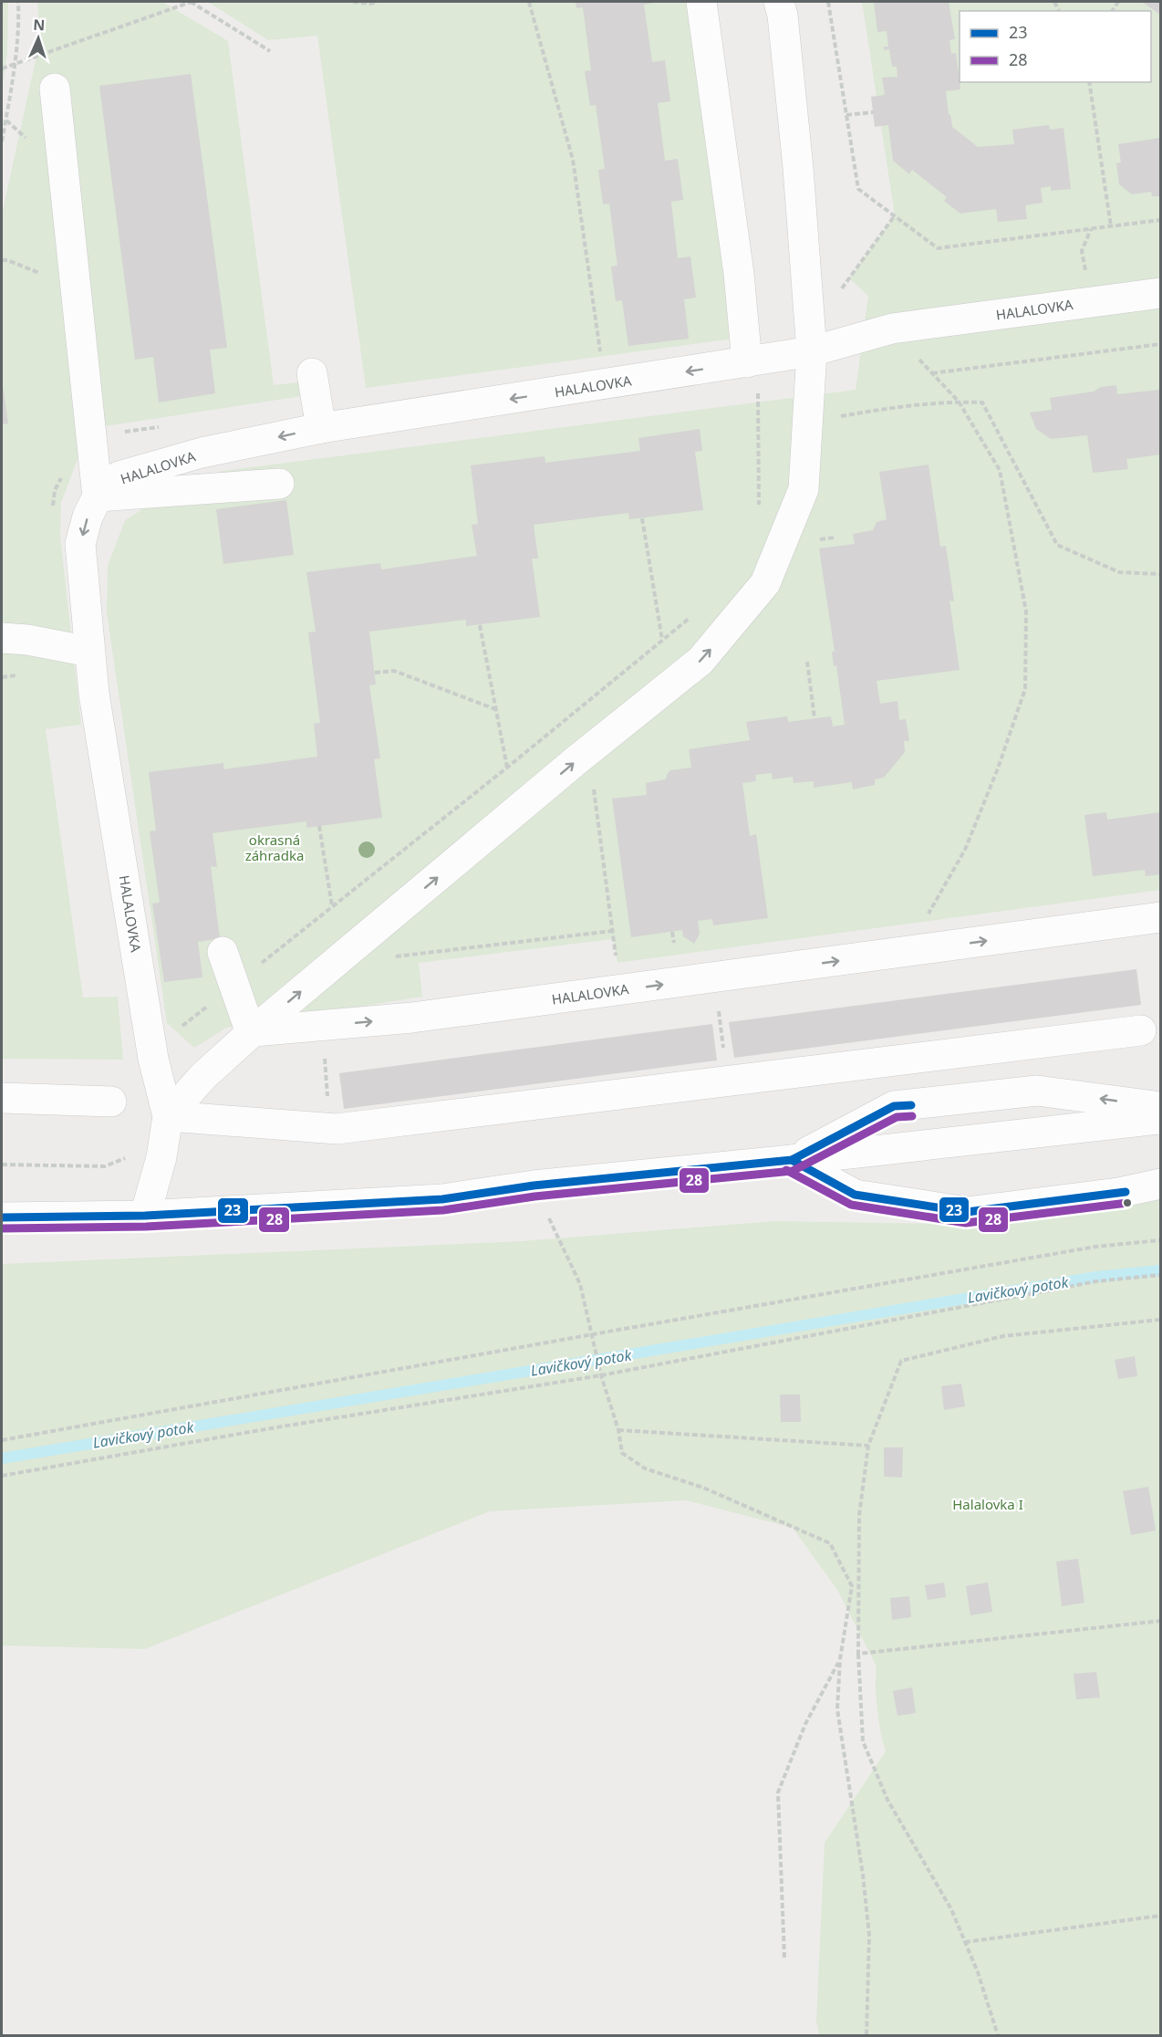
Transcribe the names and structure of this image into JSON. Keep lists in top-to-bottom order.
{
  "streets": {
    "street": ["HALALOVKA"]
  },
  "water": ["Lavičkový potok"],
  "parks": ["okrasná záhradka", "Halalovka I"],
  "lines": ["transit line 23", "transit line 28"],
  "legend": ["23", "28"],
  "north": "top"
}
